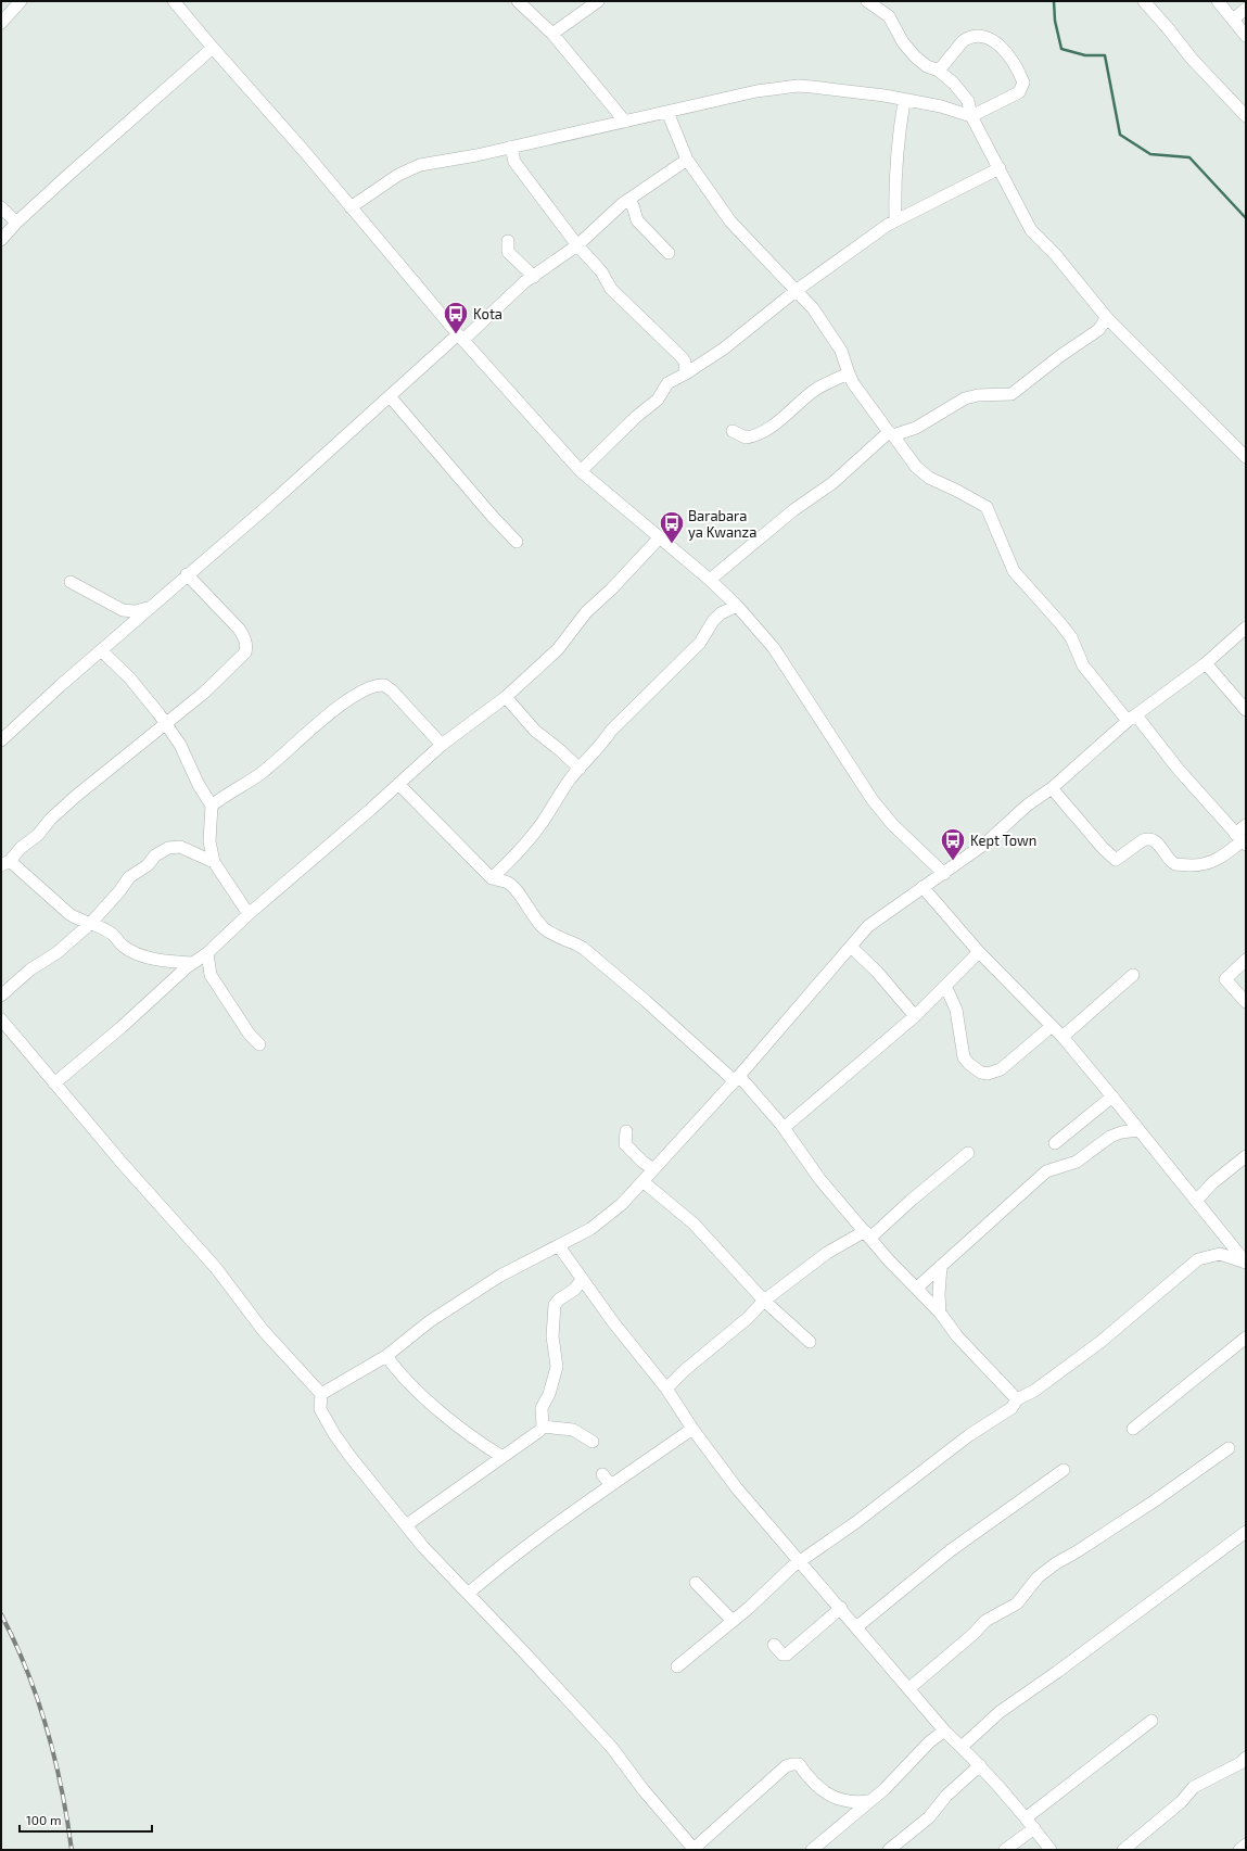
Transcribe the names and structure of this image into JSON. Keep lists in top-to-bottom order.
{
  "places": {
    "bus stop": ["Kota", "Barabara ya Kwanza", "Kept Town"]
  },
  "scale_bar": "100 m"
}
